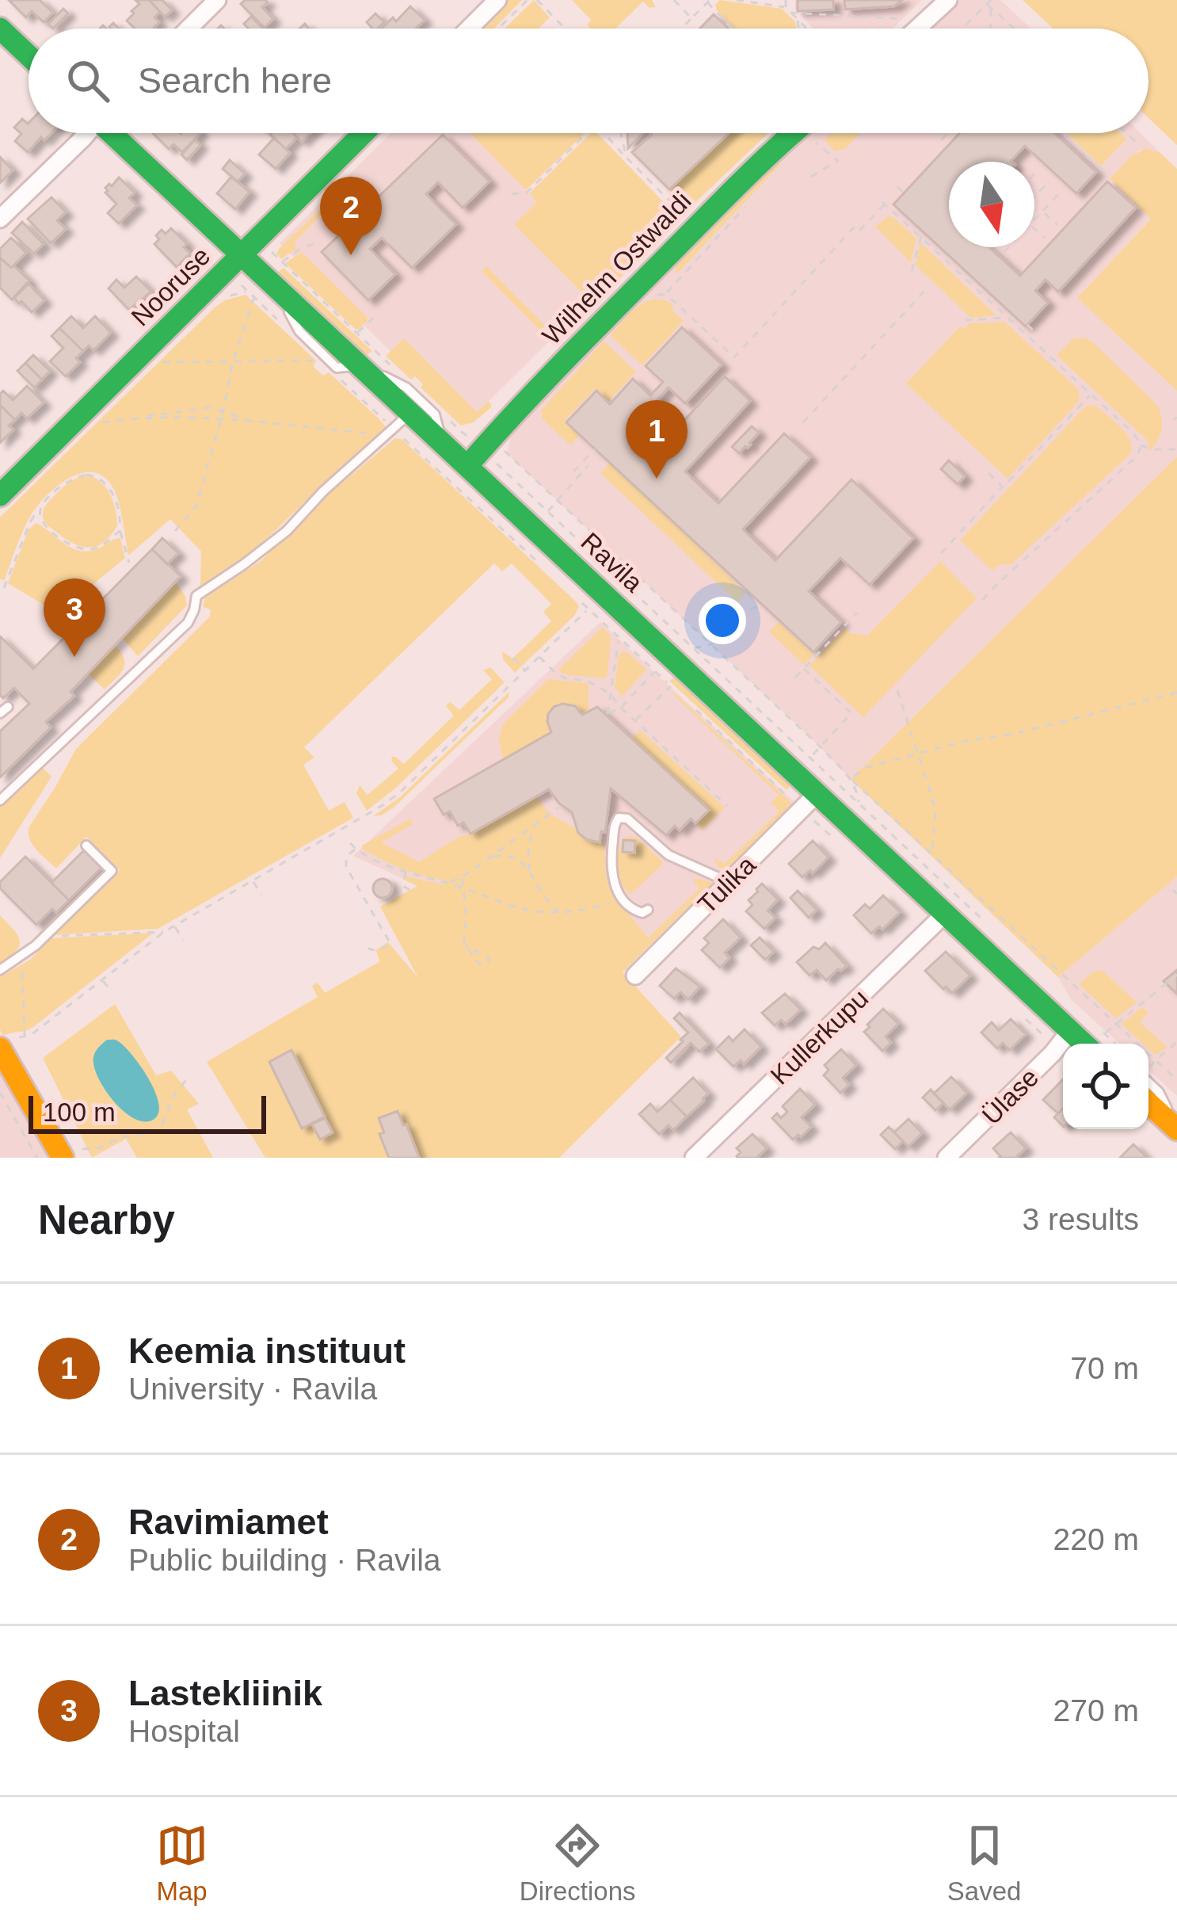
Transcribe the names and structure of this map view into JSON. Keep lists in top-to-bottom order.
{
  "streets": {
    "street": [
      "Wilhelm Ostwaldi",
      "Nooruse",
      "Ravila",
      "Tulika",
      "Kullerkupu",
      "Ülase"
    ]
  },
  "crossings": [
    ["Wilhelm Ostwaldi", "Ravila"],
    ["Nooruse", "Ravila"],
    ["Ravila", "Tulika"],
    ["Ravila", "Kullerkupu"],
    ["Ravila", "Ülase"]
  ],
  "scale_bar": "100 m",
  "north": "bottom",
  "page": {
    "search": "Search here",
    "pins": ["2", "1", "3"],
    "scale": "100 m",
    "heading": ["Nearby", "3 results"],
    "list": [
      {
        "mark": "1",
        "name": "Keemia instituut",
        "note": "University · Ravila",
        "value": "70 m"
      },
      {
        "mark": "2",
        "name": "Ravimiamet",
        "note": "Public building · Ravila",
        "value": "220 m"
      },
      {
        "mark": "3",
        "name": "Lastekliinik",
        "note": "Hospital",
        "value": "270 m"
      }
    ],
    "nav": ["Map", "Directions", "Saved"]
  }
}
